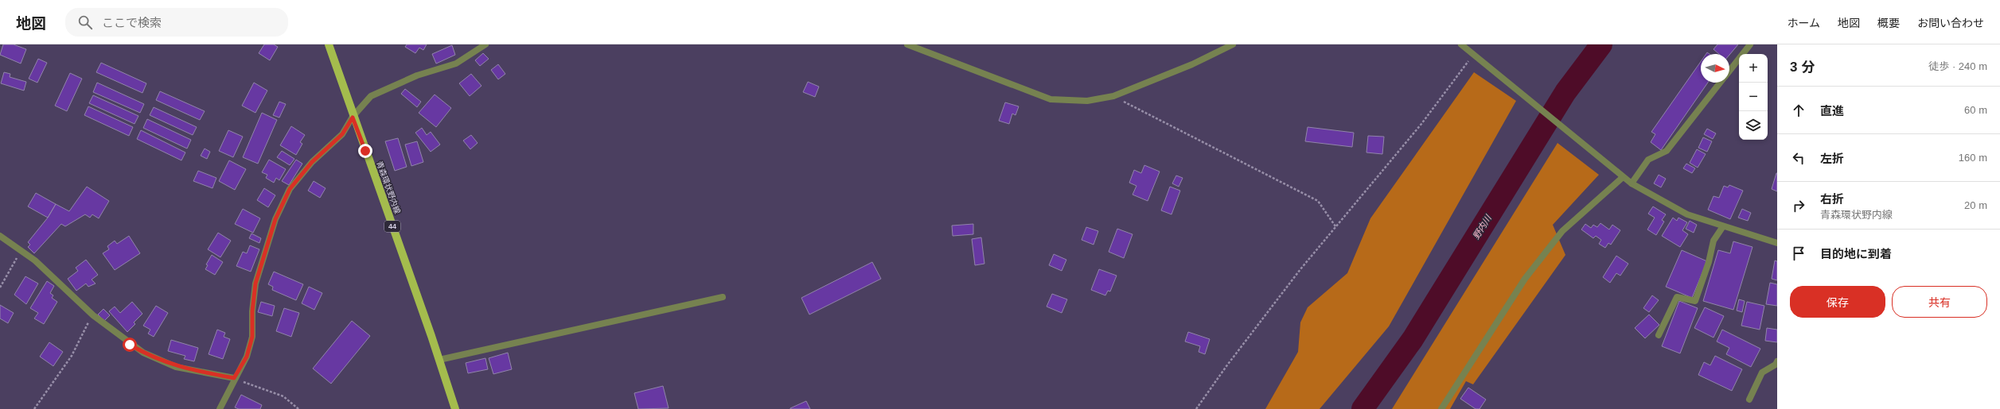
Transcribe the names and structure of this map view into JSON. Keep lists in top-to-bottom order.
{
  "streets": {
    "main road": ["青森環状野内線", "44"]
  },
  "water": ["野内川"],
  "north": "right",
  "page": {
    "header": "地図",
    "search": "ここで検索",
    "nav": [
      "ホーム",
      "地図",
      "概要",
      "お問い合わせ"
    ],
    "heading": ["3 分", "徒歩 · 240 m"],
    "map_buttons": ["+", "−"],
    "list": [
      ["直進", "60 m"],
      ["左折", "160 m"],
      ["右折", "青森環状野内線", "20 m"],
      "目的地に到着"
    ],
    "buttons": ["保存", "共有"]
  }
}
